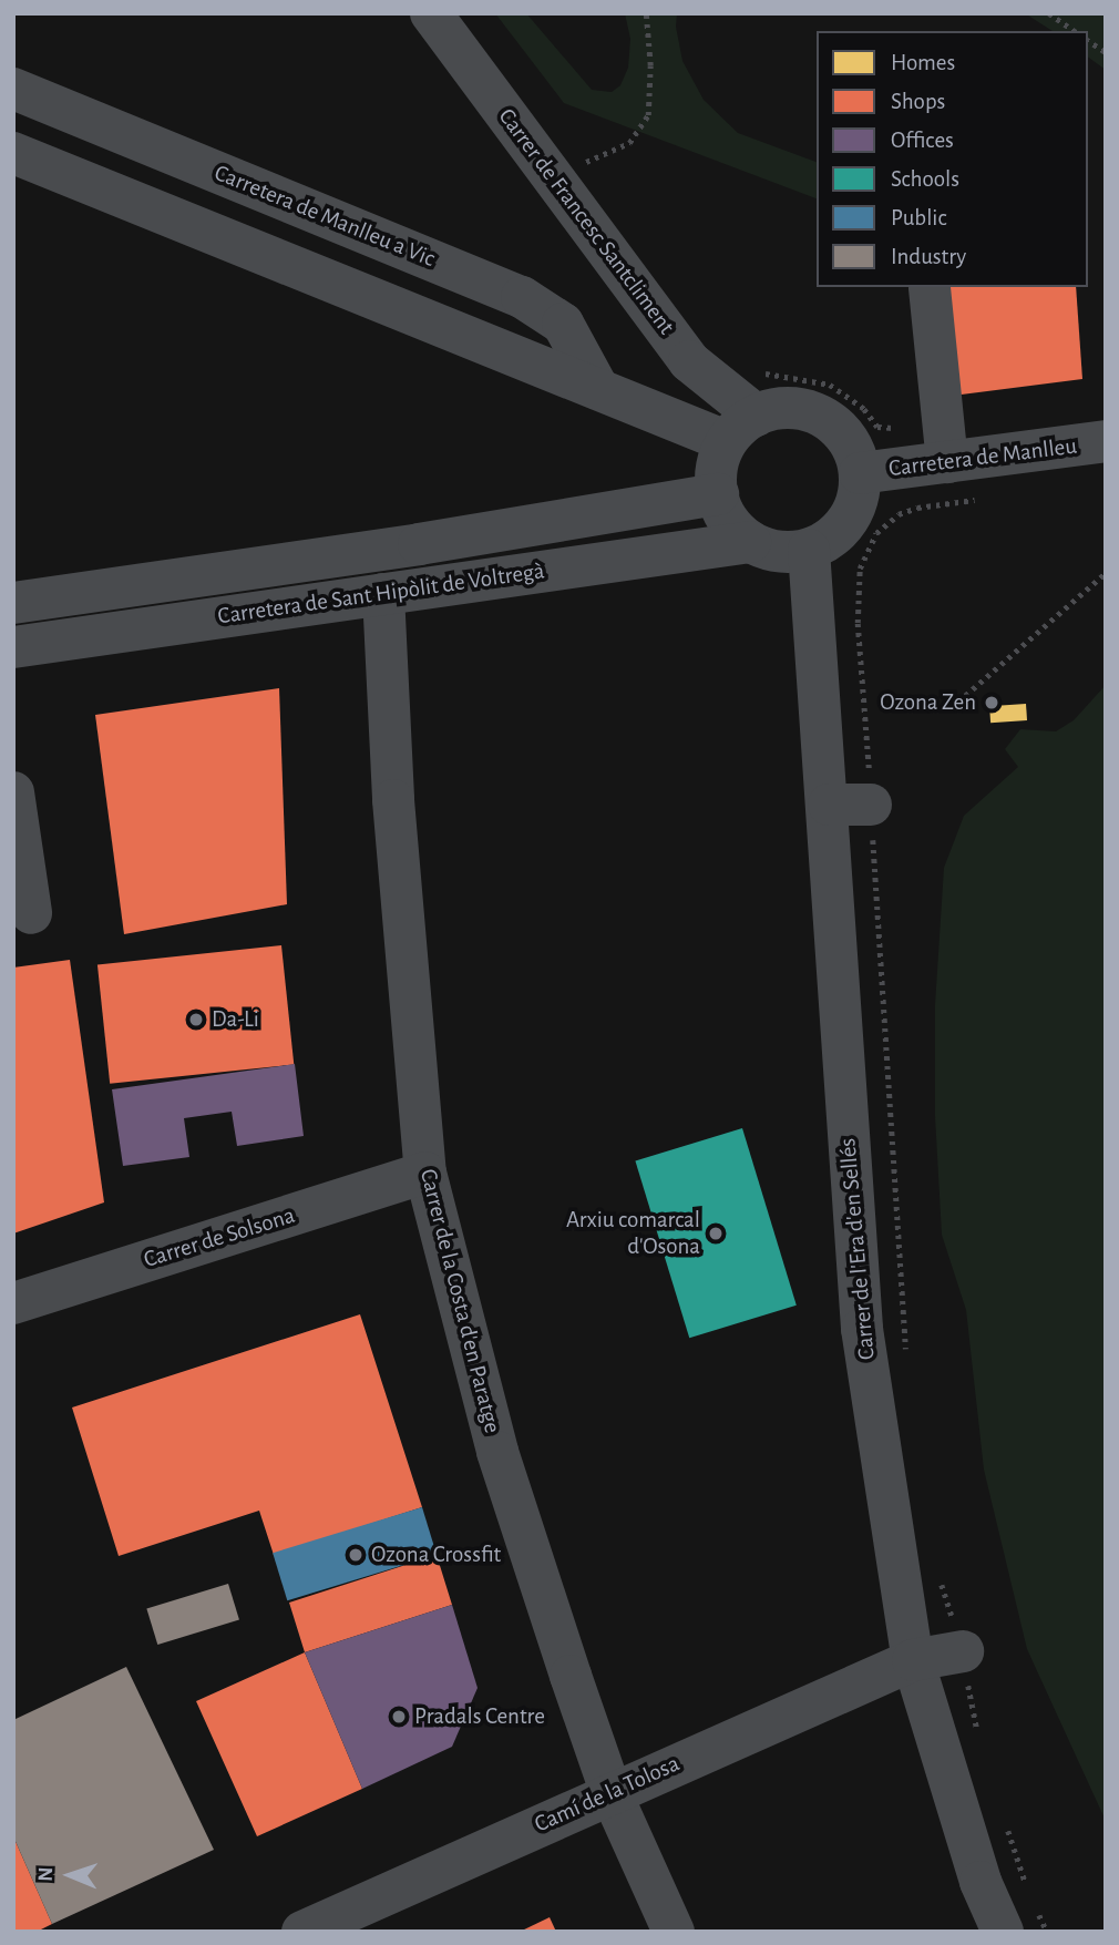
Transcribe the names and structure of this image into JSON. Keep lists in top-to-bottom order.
{
  "streets": {
    "street": [
      "Carretera de Manlleu a Vic",
      "Carrer de Francesc Santcliment",
      "Carretera de Manlleu",
      "Carretera de Sant Hipòlit de Voltregà",
      "Carrer de Solsona",
      "Carrer de l'Era d'en Sellés",
      "Carrer de la Costa d'en Paratge",
      "Camí de la Tolosa"
    ]
  },
  "crossings": [
    ["Carrer de Francesc Santcliment", "Carretera de Manlleu"],
    ["Carrer de Francesc Santcliment", "Carretera de Sant Hipòlit de Voltregà"],
    ["Carrer de Francesc Santcliment", "Carrer de l'Era d'en Sellés"],
    ["Carretera de Manlleu", "Carretera de Sant Hipòlit de Voltregà"],
    ["Carretera de Manlleu", "Carrer de l'Era d'en Sellés"],
    ["Carretera de Sant Hipòlit de Voltregà", "Carrer de l'Era d'en Sellés"],
    ["Carretera de Sant Hipòlit de Voltregà", "Carrer de la Costa d'en Paratge"],
    ["Carrer de Solsona", "Carrer de la Costa d'en Paratge"],
    ["Carrer de l'Era d'en Sellés", "Camí de la Tolosa"],
    ["Carrer de la Costa d'en Paratge", "Camí de la Tolosa"]
  ],
  "places": [
    "Ozona Zen",
    "Da-Li",
    "Arxiu comarcal d'Osona",
    "Ozona Crossfit",
    "Pradals Centre"
  ],
  "legend": [
    "Homes",
    "Shops",
    "Offices",
    "Schools",
    "Public",
    "Industry"
  ],
  "north": "left"
}
